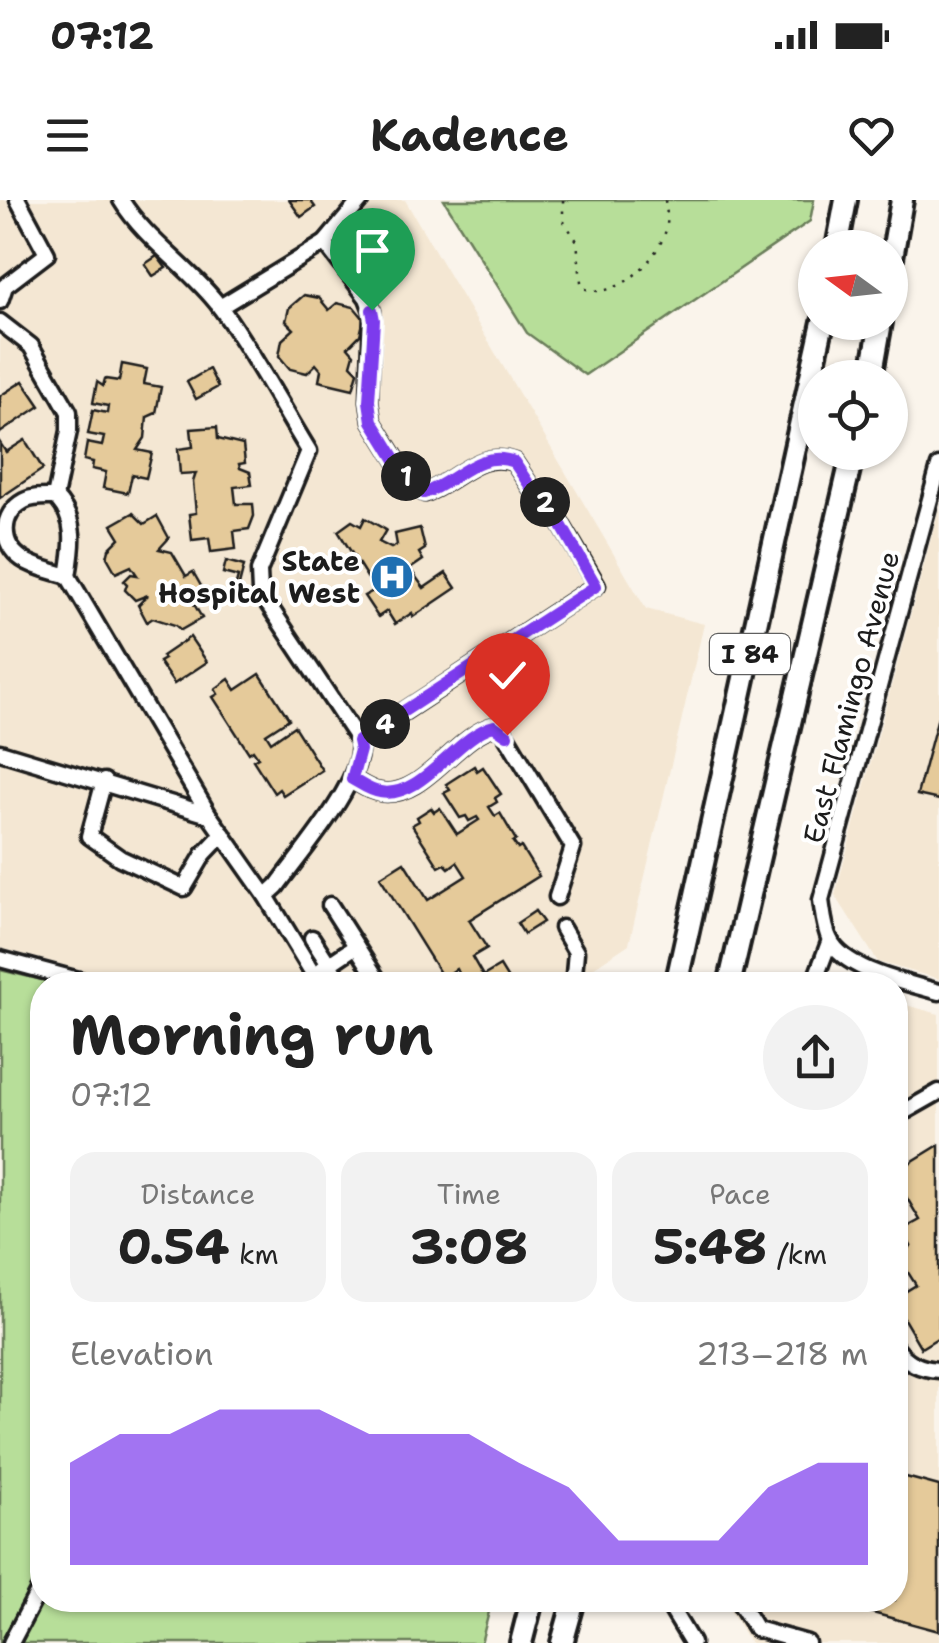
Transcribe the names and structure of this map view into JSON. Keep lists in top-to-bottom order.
{
  "streets": {
    "highway": ["I 84"],
    "street": ["East Flamingo Avenue"]
  },
  "places": {
    "hospital": ["State Hospital West"]
  },
  "north": "left",
  "page": {
    "status": "07:12",
    "header": "Kadence",
    "pins": ["1", "2", "4"],
    "heading": ["Morning run", "07:12"],
    "stats": [
      ["Distance", "0.54 km"],
      ["Time", "3:08"],
      ["Pace", "5:48 /km"]
    ],
    "chart": ["Elevation", "213–218 m"]
  }
}
